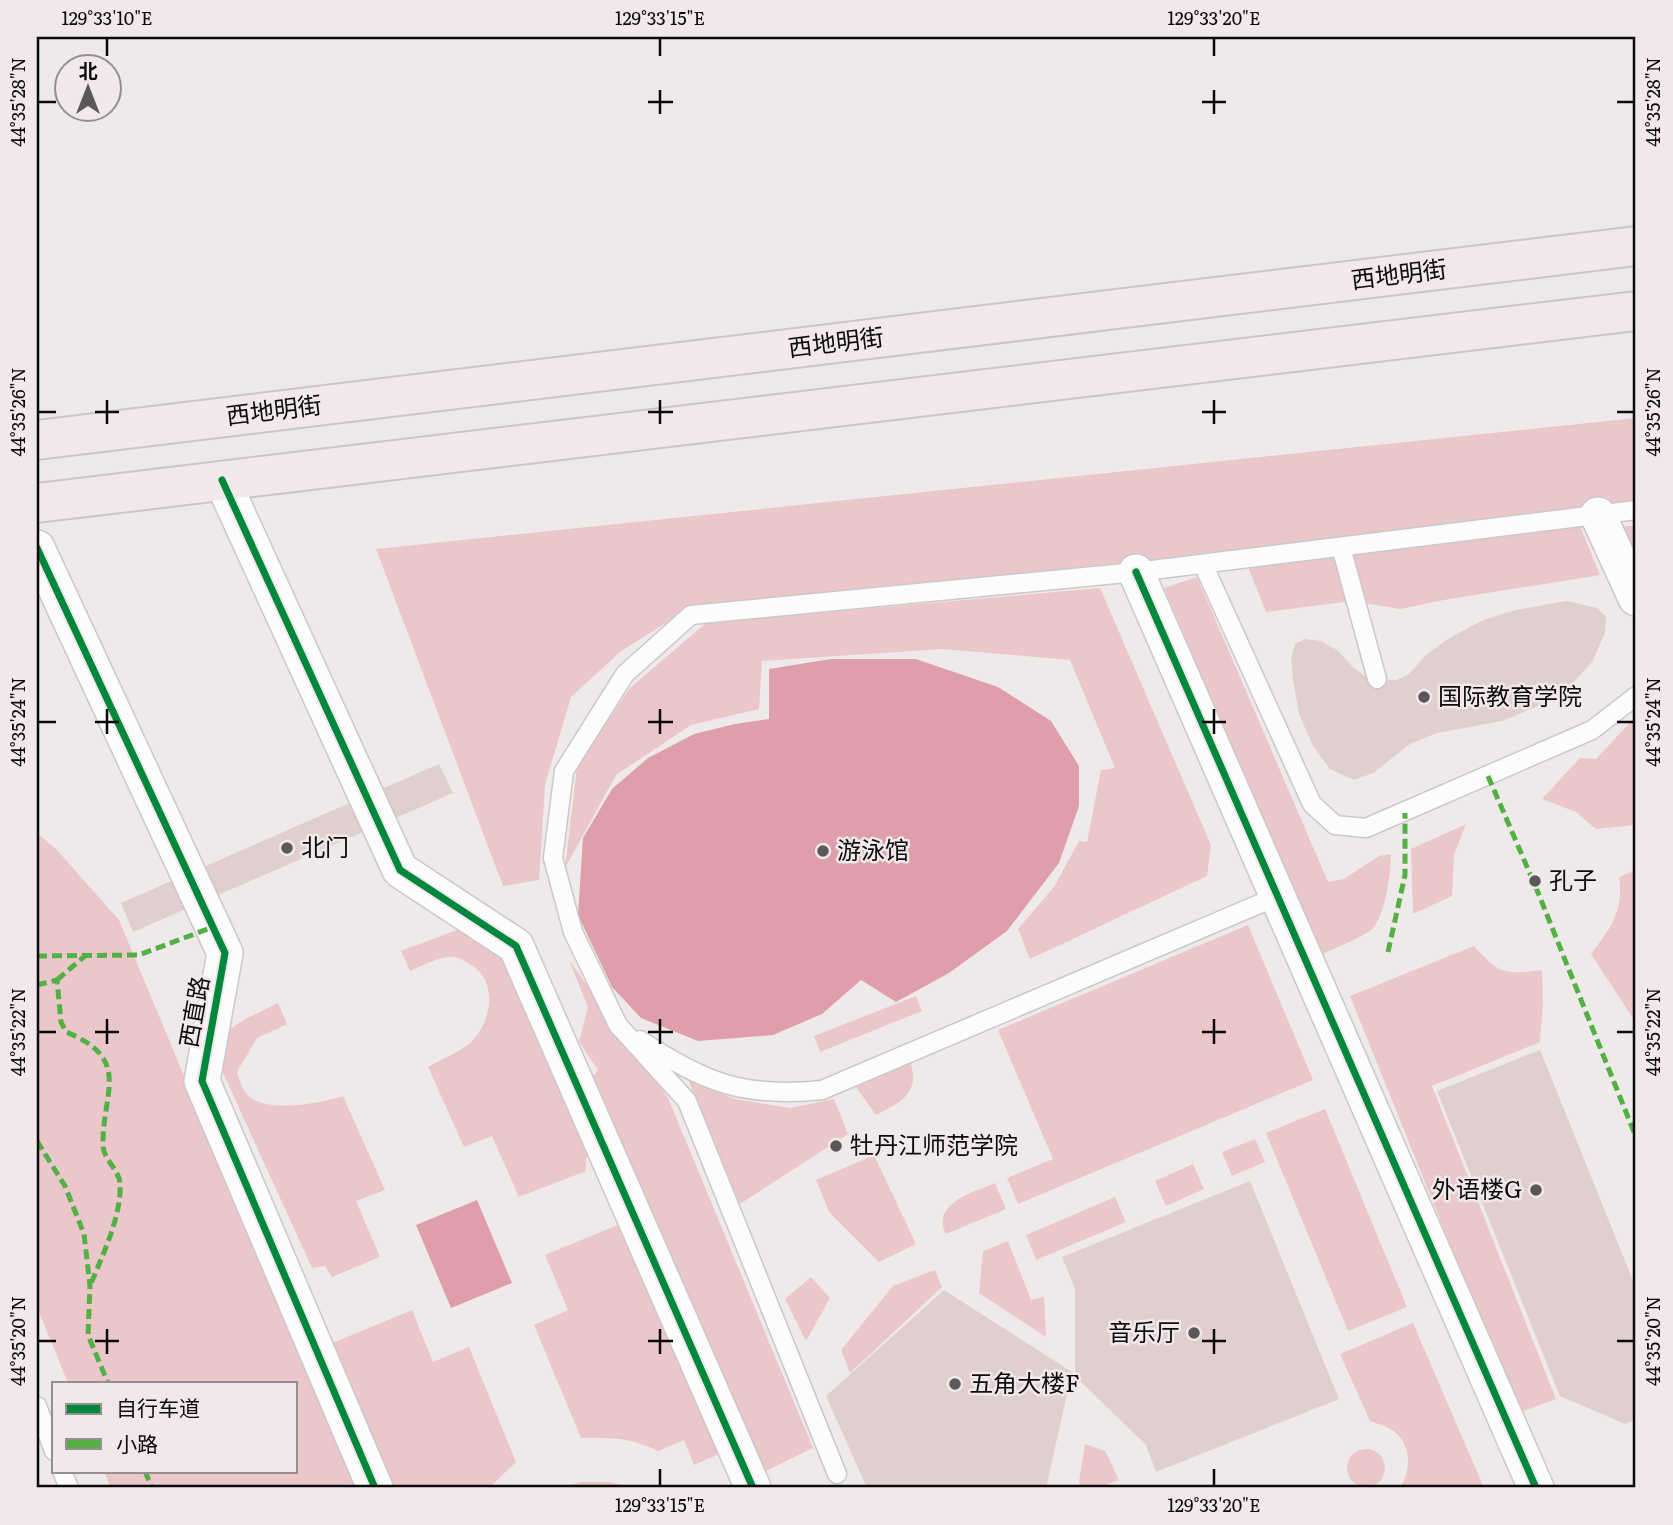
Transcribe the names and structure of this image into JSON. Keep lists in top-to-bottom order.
{
  "streets": {
    "highway": ["西地明街"],
    "street": ["西直路"]
  },
  "places": [
    "国际教育学院",
    "北门",
    "游泳馆",
    "孔子",
    "牡丹江师范学院",
    "外语楼G",
    "音乐厅",
    "五角大楼F"
  ],
  "legend": ["自行车道", "小路"],
  "north": "top",
  "coordinates": [
    "129°33'10\"E",
    "129°33'15\"E",
    "129°33'20\"E",
    "44°35'28\"N",
    "44°35'26\"N",
    "44°35'24\"N",
    "44°35'22\"N",
    "44°35'20\"N"
  ]
}
